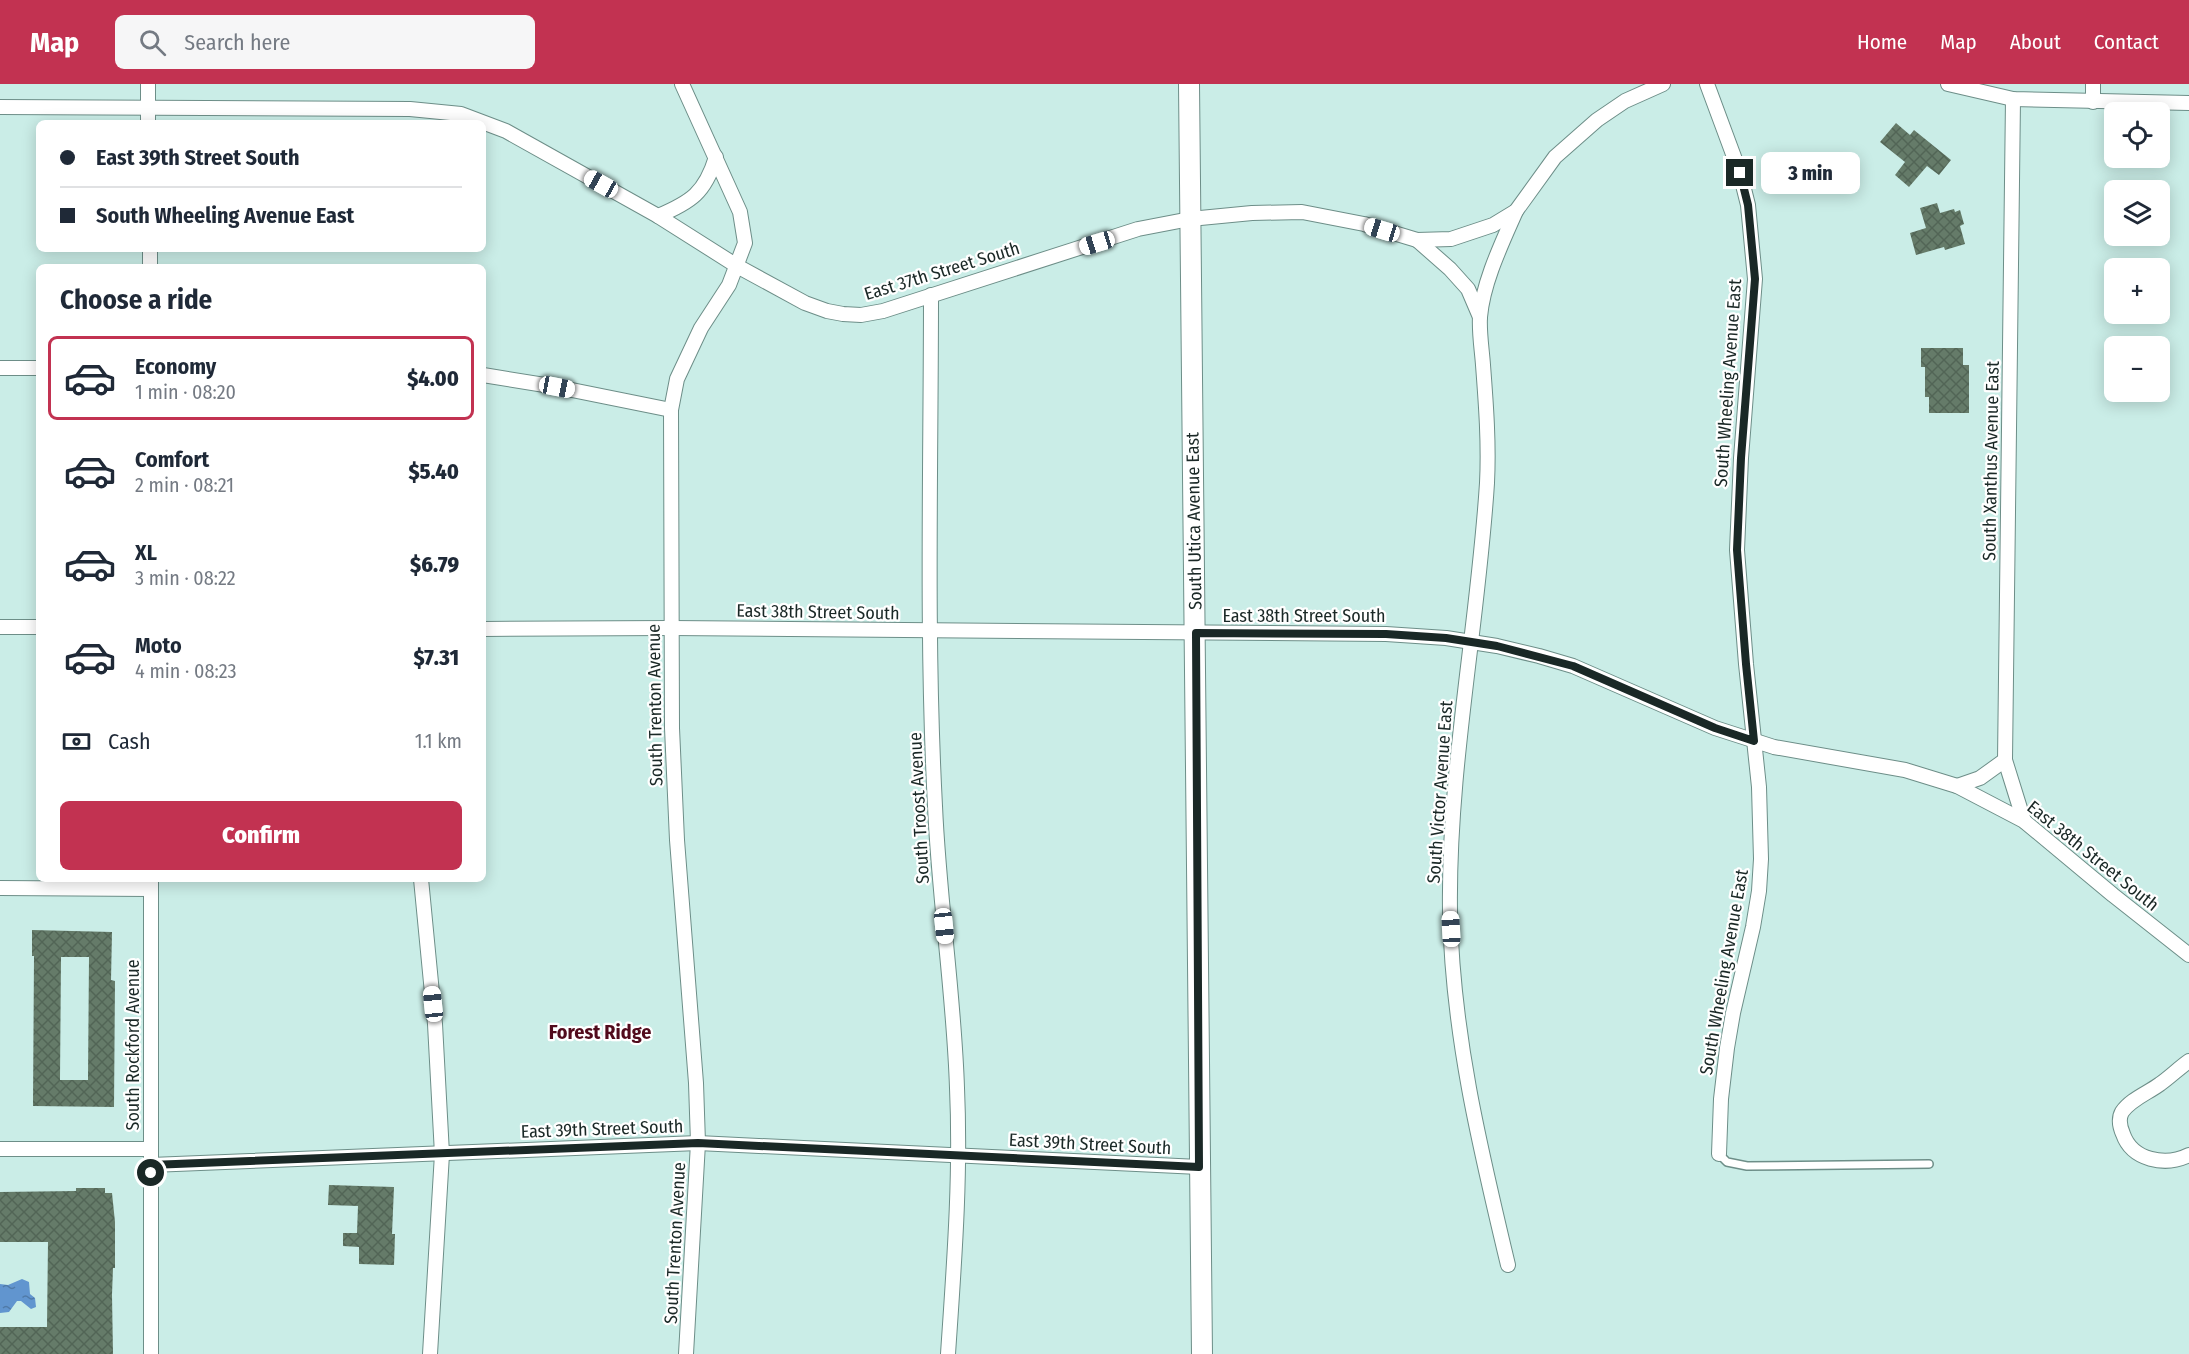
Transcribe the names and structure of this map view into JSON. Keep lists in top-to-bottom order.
{
  "streets": {
    "street": [
      "East 37th Street South",
      "South Wheeling Avenue East",
      "South Xanthus Avenue East",
      "South Utica Avenue East",
      "East 38th Street South",
      "South Trenton Avenue",
      "South Victor Avenue East",
      "South Troost Avenue",
      "South Rockford Avenue",
      "East 39th Street South"
    ]
  },
  "crossings": [
    ["East 37th Street South", "South Utica Avenue East"],
    ["East 37th Street South", "South Trenton Avenue"],
    ["East 37th Street South", "South Victor Avenue East"],
    ["East 37th Street South", "South Troost Avenue"],
    ["South Wheeling Avenue East", "East 38th Street South"],
    ["South Xanthus Avenue East", "East 38th Street South"],
    ["South Utica Avenue East", "East 38th Street South"],
    ["South Utica Avenue East", "East 39th Street South"],
    ["East 38th Street South", "South Trenton Avenue"],
    ["East 38th Street South", "South Victor Avenue East"],
    ["East 38th Street South", "South Troost Avenue"],
    ["South Trenton Avenue", "East 39th Street South"],
    ["South Troost Avenue", "East 39th Street South"],
    ["South Rockford Avenue", "East 39th Street South"]
  ],
  "districts": ["Forest Ridge"],
  "page": {
    "header": "Map",
    "search": "Search here",
    "nav": [
      "Home",
      "Map",
      "About",
      "Contact"
    ],
    "map_buttons": ["+", "−"],
    "banner": ["East 39th Street South", "South Wheeling Avenue East"],
    "bubble": "3 min",
    "heading": "Choose a ride",
    "list": [
      {
        "name": "Economy",
        "note": "1 min · 08:20",
        "value": "$4.00"
      },
      {
        "name": "Comfort",
        "note": "2 min · 08:21",
        "value": "$5.40"
      },
      {
        "name": "XL",
        "note": "3 min · 08:22",
        "value": "$6.79"
      },
      {
        "name": "Moto",
        "note": "4 min · 08:23",
        "value": "$7.31"
      }
    ],
    "pay": ["Cash", "1.1 km"],
    "buttons": "Confirm"
  }
}
